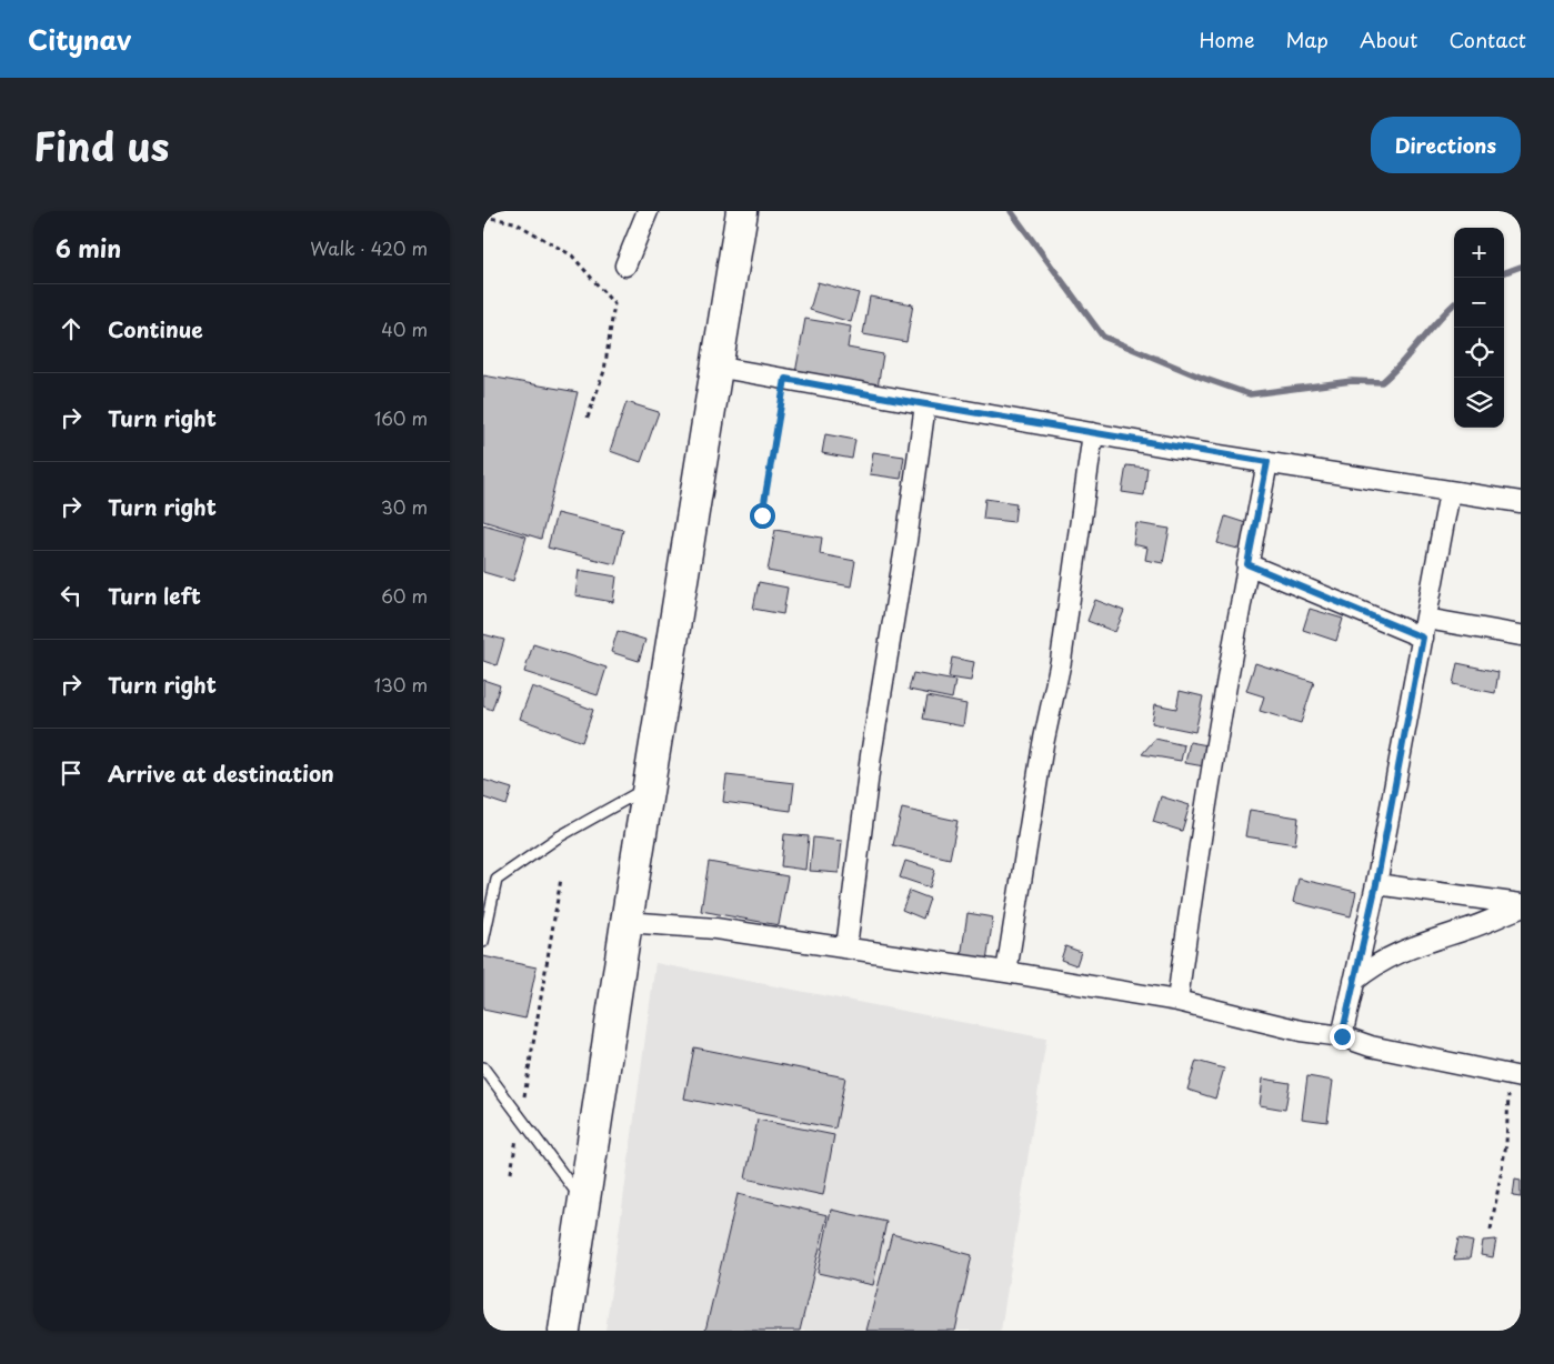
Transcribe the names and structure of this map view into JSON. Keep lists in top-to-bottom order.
{
  "page": {
    "header": "Citynav",
    "nav": [
      "Home",
      "Map",
      "About",
      "Contact"
    ],
    "title": "Find us",
    "buttons": "Directions",
    "heading": ["6 min", "Walk · 420 m"],
    "map_buttons": ["+", "−"],
    "list": [
      ["Continue", "40 m"],
      ["Turn right", "160 m"],
      ["Turn right", "30 m"],
      ["Turn left", "60 m"],
      ["Turn right", "130 m"],
      "Arrive at destination"
    ]
  }
}
